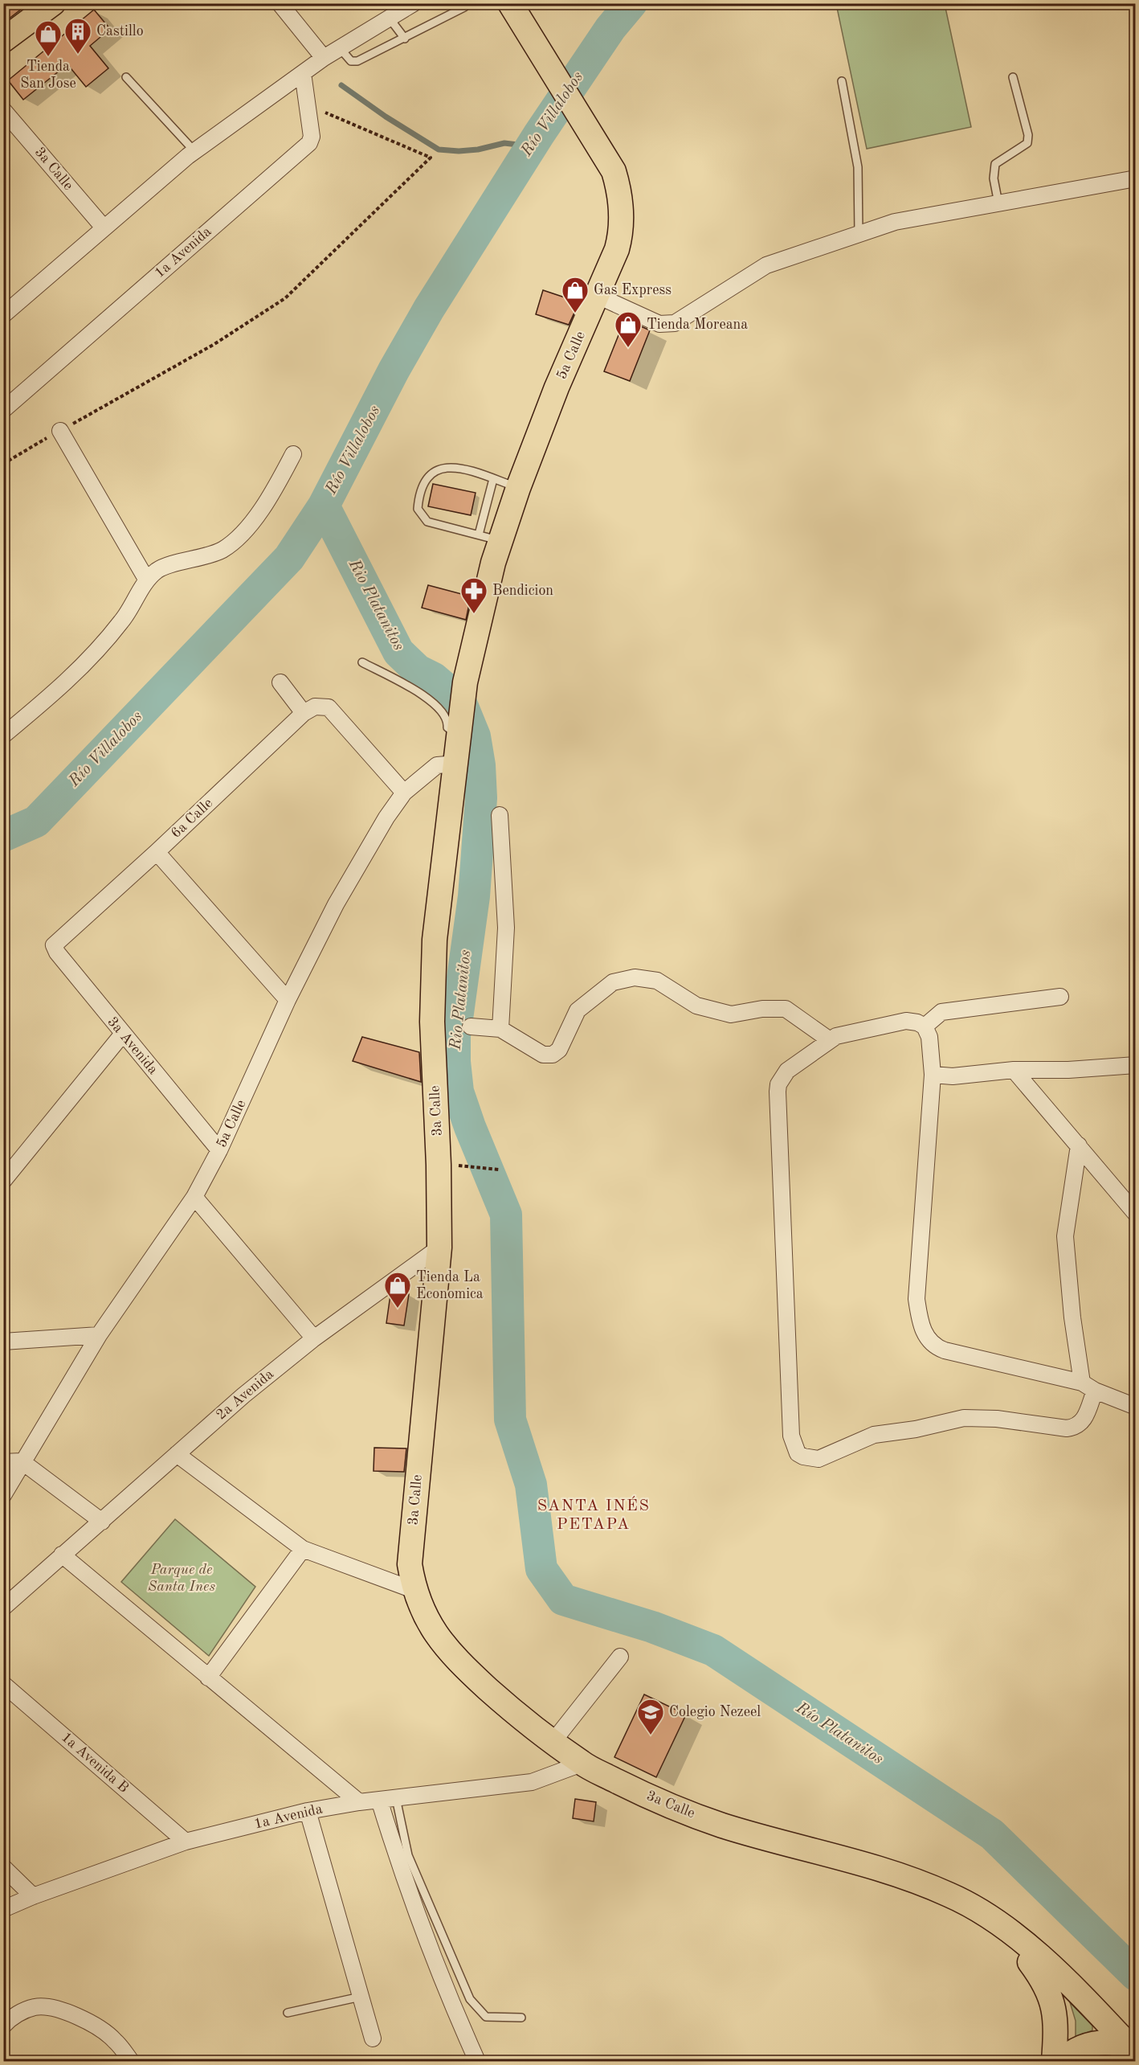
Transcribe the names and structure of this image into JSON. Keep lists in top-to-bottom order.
{
  "streets": {
    "main road": ["3a Calle", "5a Calle"],
    "street": [
      "1a Avenida",
      "6a Calle",
      "3a Avenida",
      "2a Avenida",
      "1a Avenida B"
    ]
  },
  "crossings": [
    ["3a Calle", "1a Avenida"],
    ["3a Calle", "5a Calle"],
    ["3a Calle", "2a Avenida"],
    ["1a Avenida", "1a Avenida B"],
    ["5a Calle", "6a Calle"],
    ["5a Calle", "3a Avenida"],
    ["6a Calle", "3a Avenida"]
  ],
  "districts": ["SANTA INÉS PETAPA"],
  "water": ["Río Villalobos", "Rio Platanitos", "Río Platanitos"],
  "parks": ["Parque de Santa Ines"],
  "places": {
    "building": ["Castillo"],
    "shop": [
      "Tienda San Jose",
      "Gas Express",
      "Tienda Moreana",
      "Tienda La Economica"
    ],
    "pharmacy": ["Bendicion"],
    "school or university": ["Colegio Nezeel"]
  }
}
